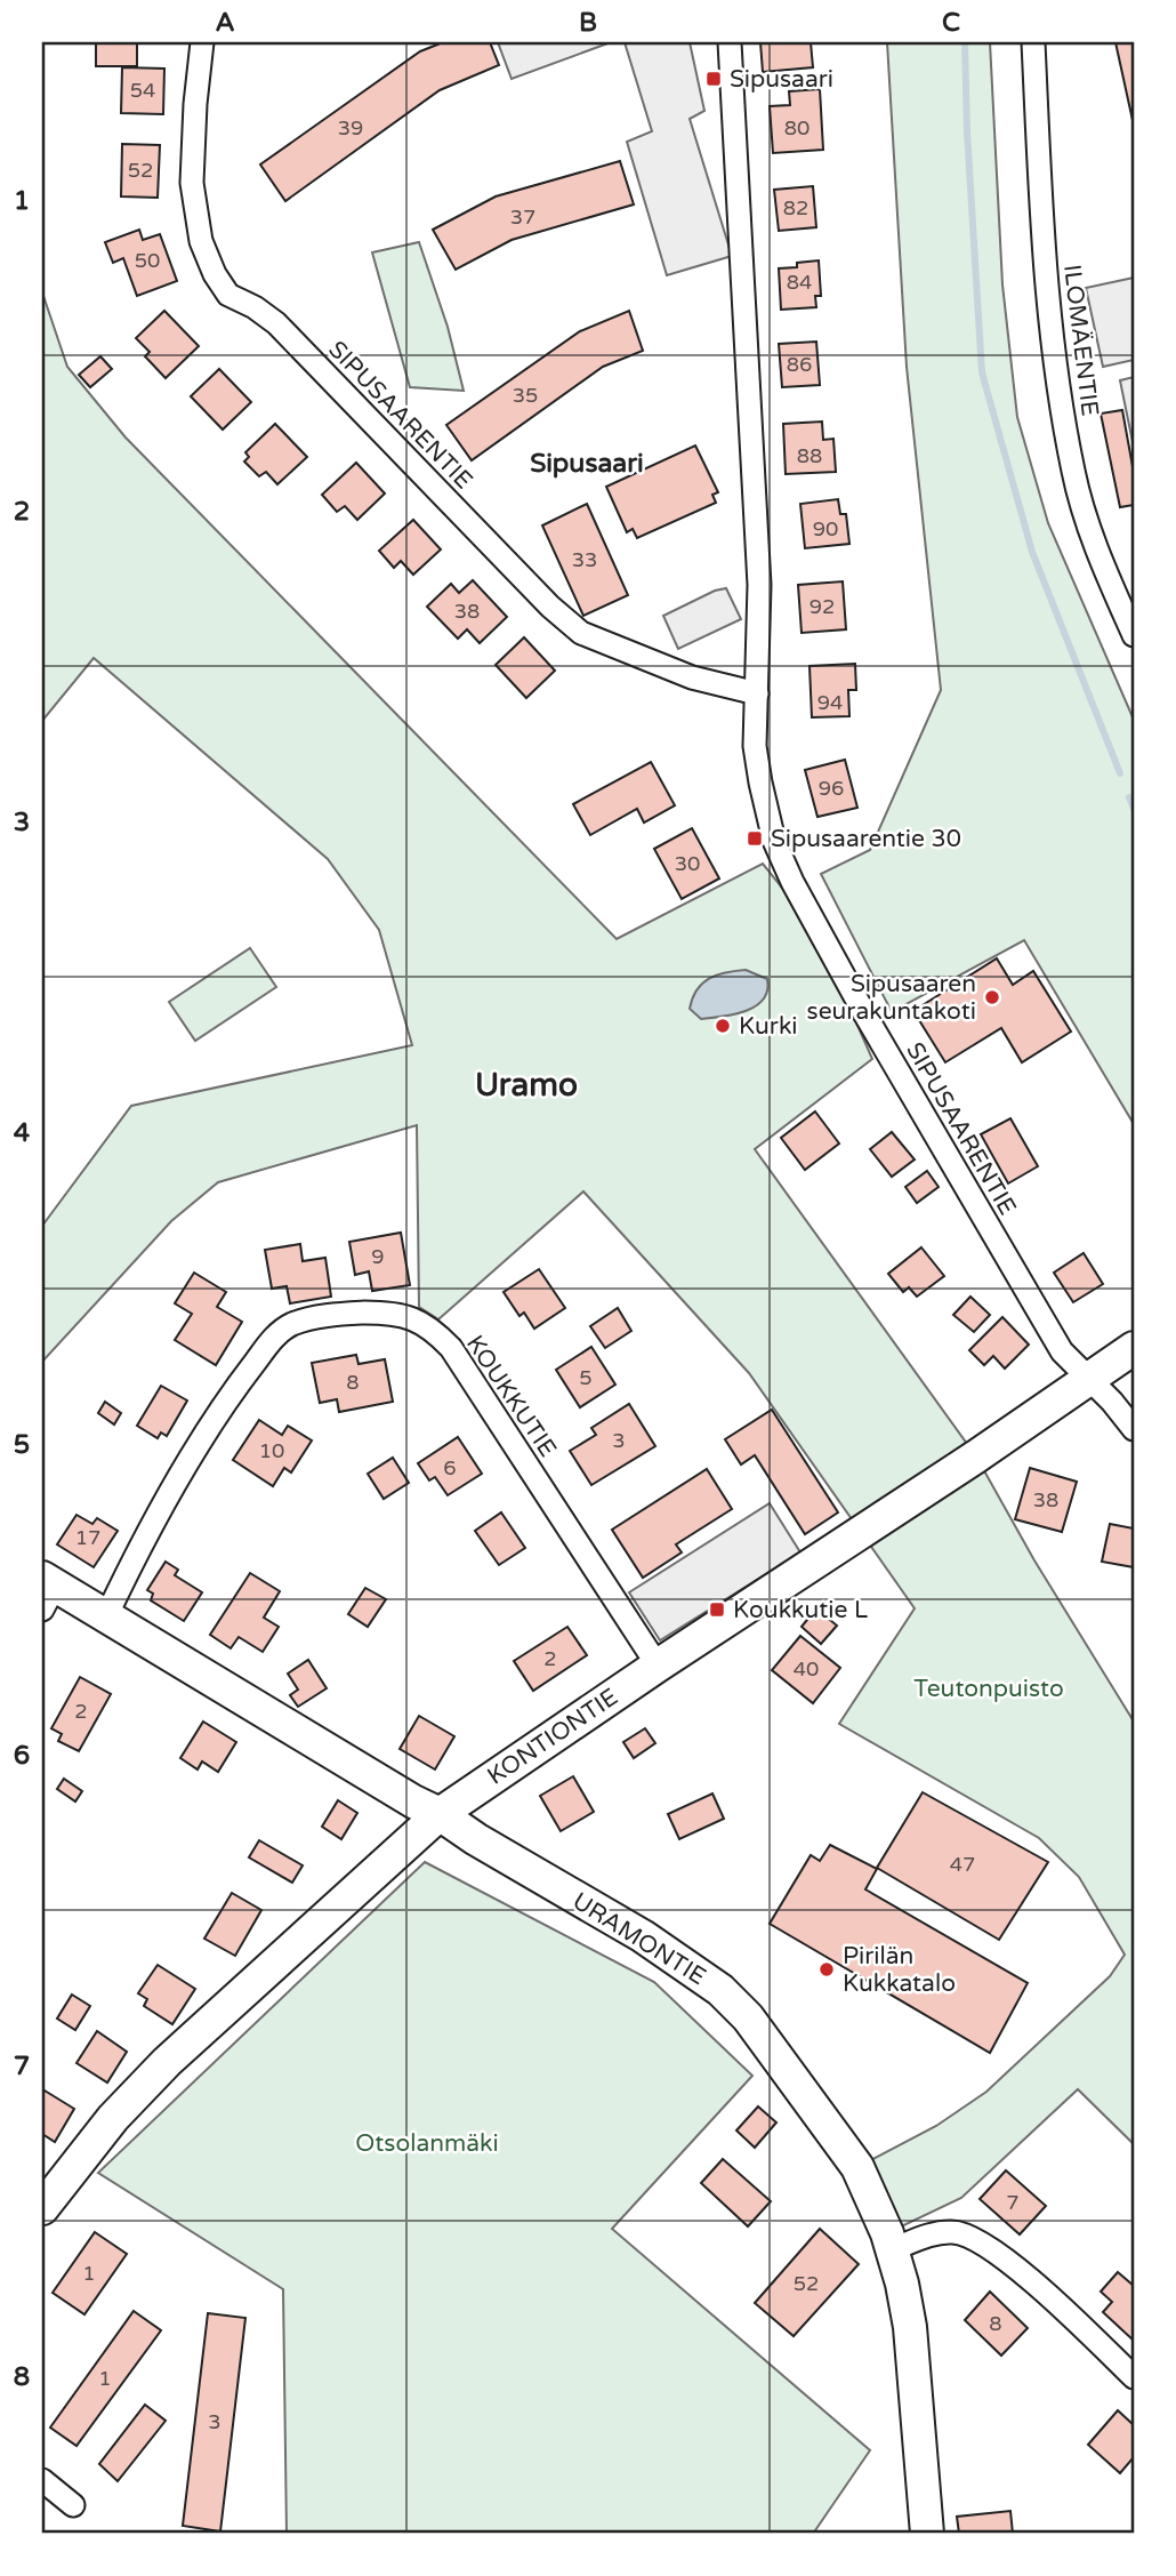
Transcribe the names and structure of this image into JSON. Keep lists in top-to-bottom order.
{
  "streets": {
    "street": [
      "ILOMÄENTIE",
      "SIPUSAARENTIE",
      "KOUKKUTIE",
      "KONTIONTIE",
      "URAMONTIE"
    ]
  },
  "crossings": [
    ["SIPUSAARENTIE", "KONTIONTIE"],
    ["KOUKKUTIE", "KONTIONTIE"],
    ["KOUKKUTIE", "URAMONTIE"],
    ["KONTIONTIE", "URAMONTIE"]
  ],
  "districts": ["Sipusaari", "Uramo"],
  "parks": ["Teutonpuisto", "Otsolanmäki"],
  "places": {
    "transit": ["Sipusaari", "Sipusaarentie 30", "Koukkutie L"],
    "other": ["Sipusaaren seurakuntakoti", "Kurki", "Pirilän Kukkatalo"]
  },
  "house_numbers": [
    "54",
    "39",
    "80",
    "52",
    "82",
    "37",
    "50",
    "84",
    "86",
    "35",
    "88",
    "90",
    "33",
    "92",
    "38",
    "94",
    "96",
    "30",
    "9",
    "5",
    "8",
    "3",
    "10",
    "6",
    "38",
    "17",
    "2",
    "40",
    "2",
    "47",
    "7",
    "1",
    "52",
    "8",
    "1",
    "3"
  ],
  "grid": {
    "columns": ["A", "B", "C"],
    "rows": [
      "1",
      "2",
      "3",
      "4",
      "5",
      "6",
      "7",
      "8"
    ]
  }
}
